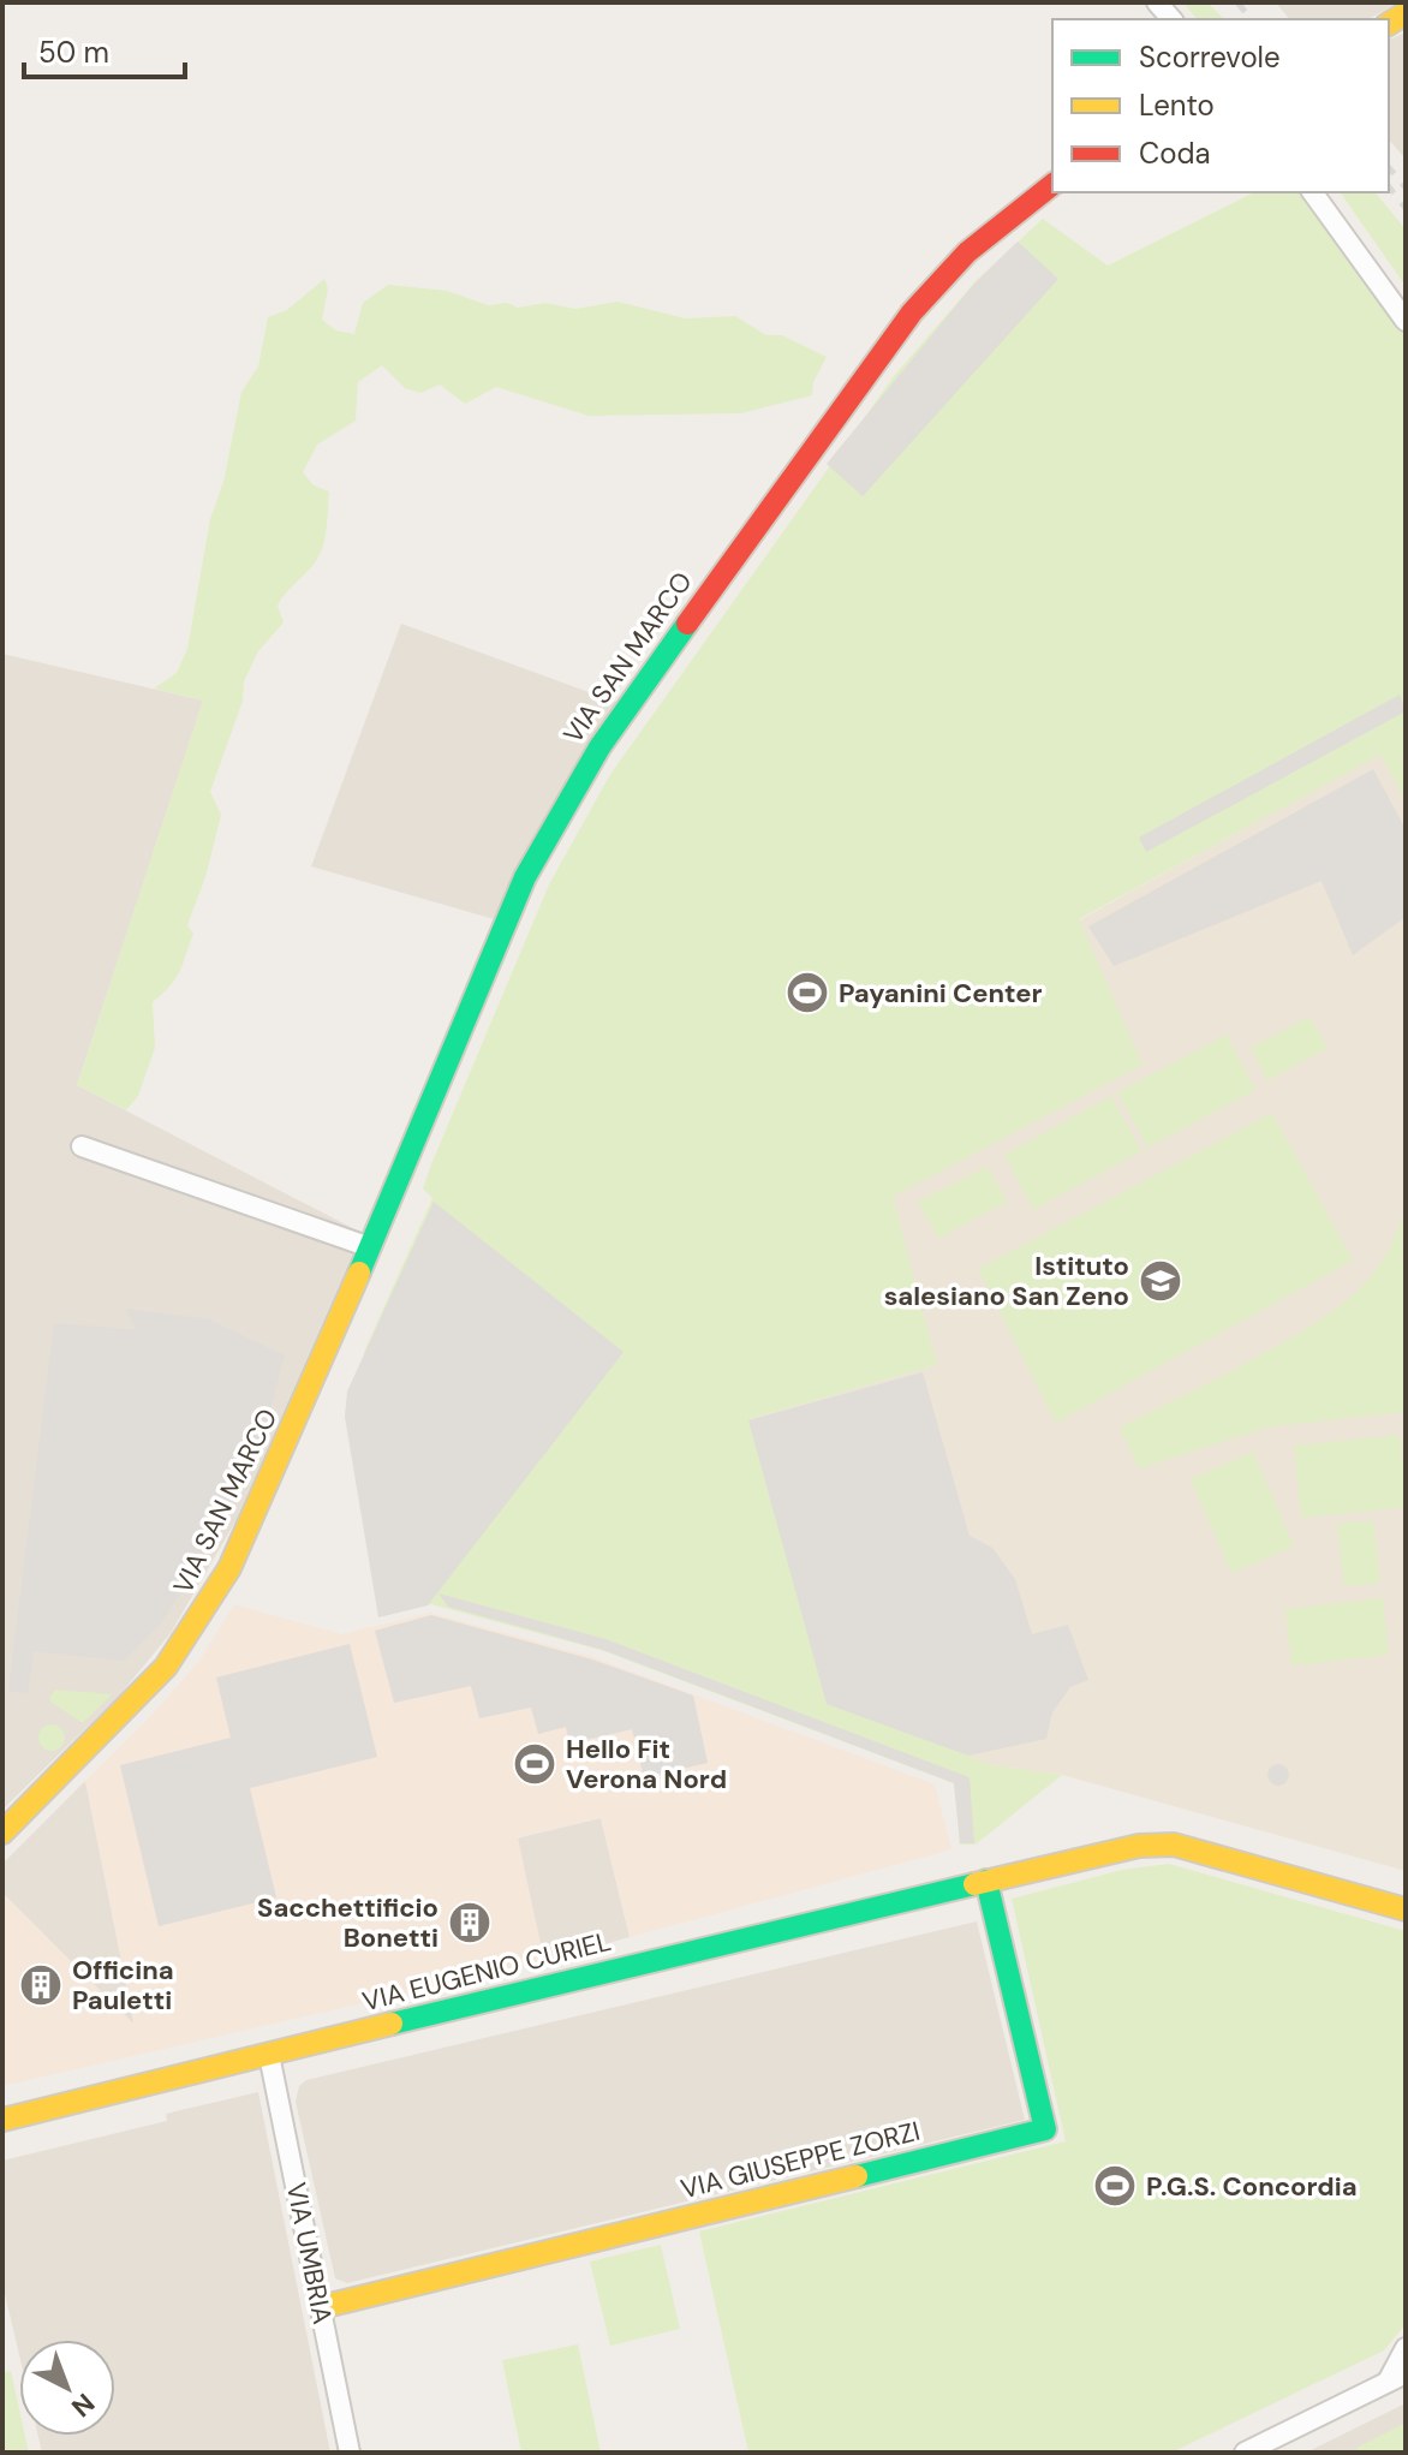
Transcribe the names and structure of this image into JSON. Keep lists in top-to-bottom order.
{
  "streets": {
    "street": [
      "VIA SAN MARCO",
      "VIA EUGENIO CURIEL",
      "VIA GIUSEPPE ZORZI",
      "VIA UMBRIA"
    ]
  },
  "crossings": [
    ["VIA EUGENIO CURIEL", "VIA GIUSEPPE ZORZI"],
    ["VIA EUGENIO CURIEL", "VIA UMBRIA"],
    ["VIA GIUSEPPE ZORZI", "VIA UMBRIA"]
  ],
  "places": {
    "sports": ["Payanini Center", "Hello Fit Verona Nord", "P.G.S. Concordia"],
    "school or university": ["Istituto salesiano San Zeno"],
    "building": ["Sacchettificio Bonetti", "Officina Pauletti"]
  },
  "legend": ["Scorrevole", "Lento", "Coda"],
  "scale_bar": "50 m",
  "north": "bottom right"
}
